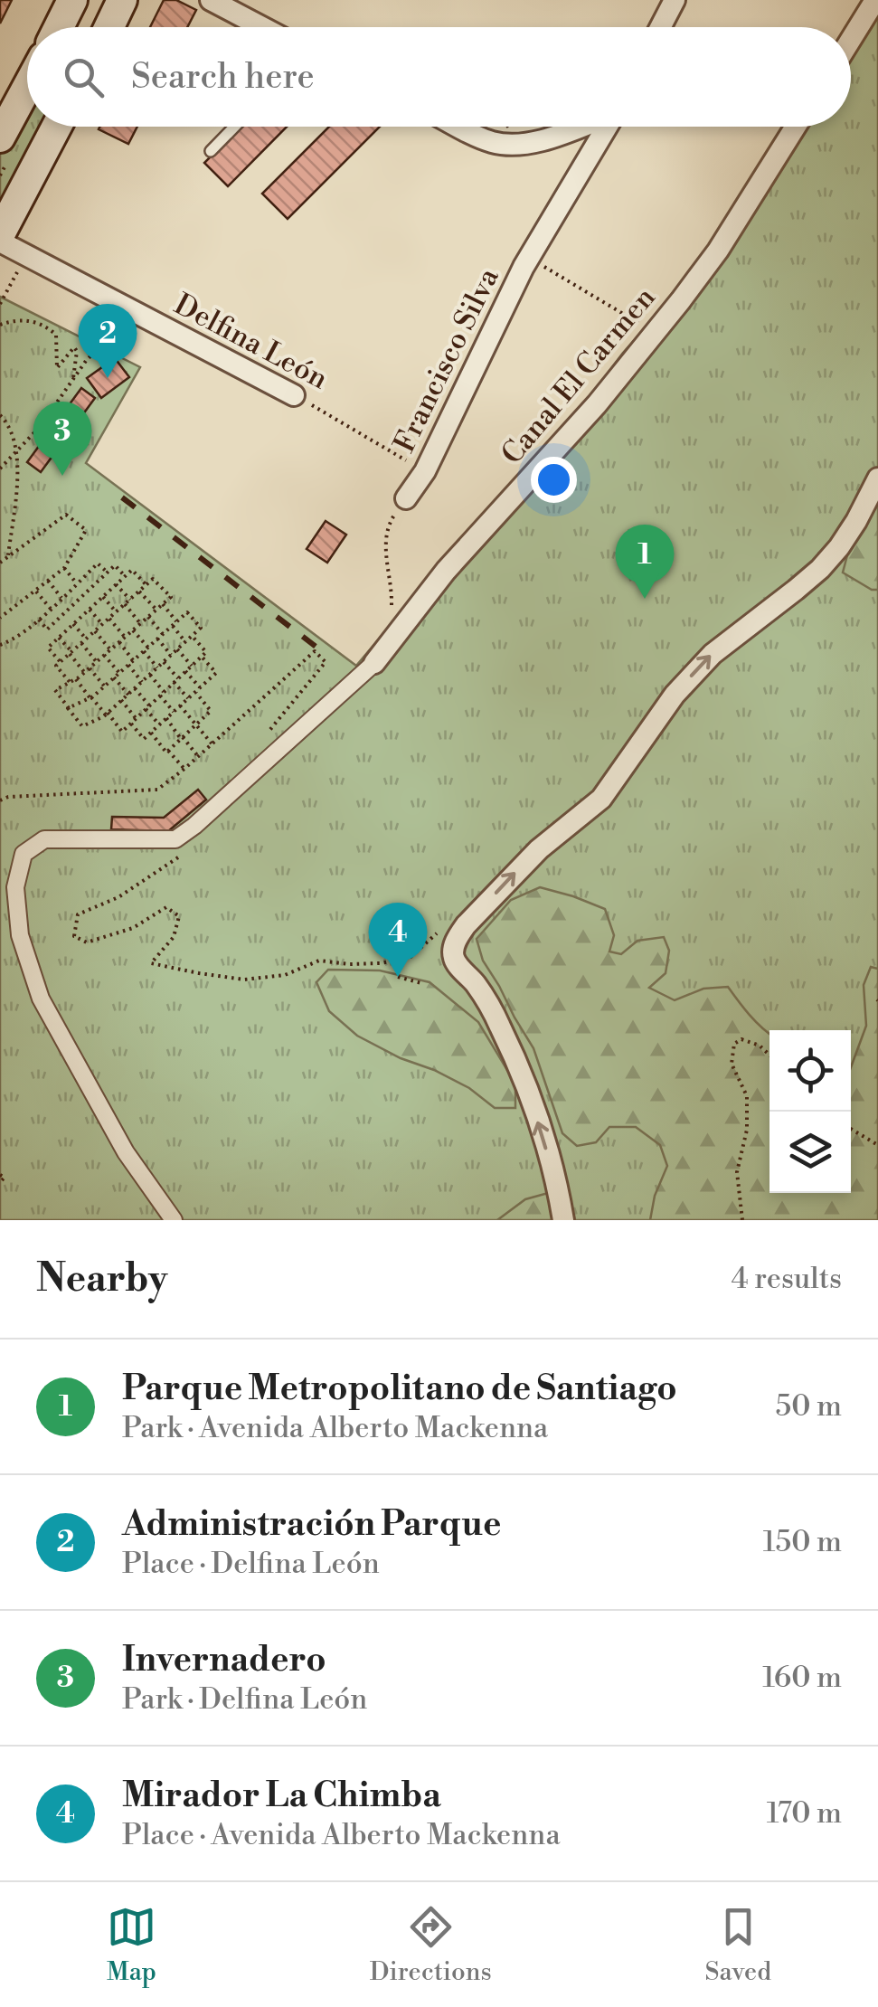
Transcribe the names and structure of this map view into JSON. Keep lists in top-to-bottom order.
{
  "streets": {
    "street": ["Delfina León", "Francisco Silva", "Canal El Carmen"]
  },
  "crossings": [
    ["Delfina León", "Francisco Silva"]
  ],
  "page": {
    "search": "Search here",
    "pins": [
      "2",
      "3",
      "1",
      "4"
    ],
    "heading": ["Nearby", "4 results"],
    "list": [
      {
        "mark": "1",
        "name": "Parque Metropolitano de Santiago",
        "note": "Park · Avenida Alberto Mackenna",
        "value": "50 m"
      },
      {
        "mark": "2",
        "name": "Administración Parque",
        "note": "Place · Delfina León",
        "value": "150 m"
      },
      {
        "mark": "3",
        "name": "Invernadero",
        "note": "Park · Delfina León",
        "value": "160 m"
      },
      {
        "mark": "4",
        "name": "Mirador La Chimba",
        "note": "Place · Avenida Alberto Mackenna",
        "value": "170 m"
      }
    ],
    "nav": ["Map", "Directions", "Saved"]
  }
}
